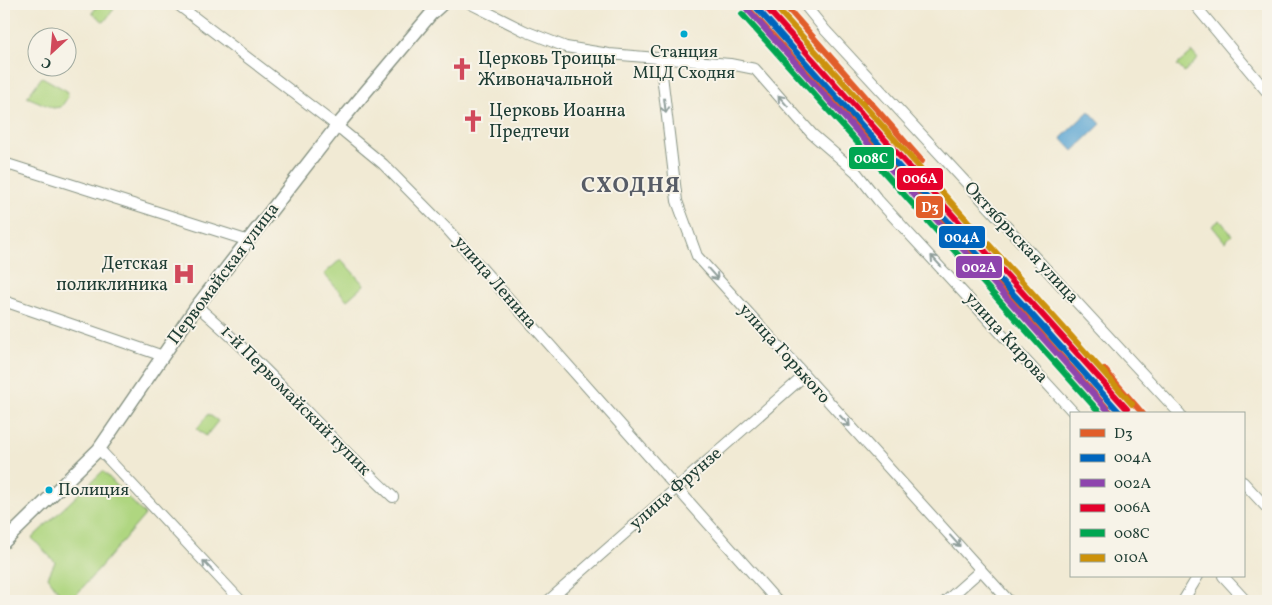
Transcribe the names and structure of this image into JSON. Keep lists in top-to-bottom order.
{
  "streets": {
    "main road": ["Первомайская улица"],
    "street": [
      "Октябрьская улица",
      "улица Ленина",
      "улица Кирова",
      "улица Горького",
      "1-й Первомайский тупик",
      "улица Фрунзе"
    ]
  },
  "crossings": [
    ["Первомайская улица", "улица Ленина"],
    ["Первомайская улица", "1-й Первомайский тупик"],
    ["улица Ленина", "улица Фрунзе"],
    ["улица Кирова", "улица Горького"],
    ["улица Горького", "улица Фрунзе"]
  ],
  "one_way": ["улица Кирова", "улица Горького"],
  "districts": ["СХОДНЯ"],
  "places": {
    "other": ["Станция МЦД Сходня", "Полиция"],
    "church": ["Церковь Троицы Живоначальной", "Церковь Иоанна Предтечи"],
    "hospital": ["Детская поликлиника"]
  },
  "lines": [
    "transit line D3",
    "transit line 004А",
    "transit line 006А",
    "transit line 010А",
    "transit line 002А",
    "transit line 008С"
  ],
  "legend": [
    "D3",
    "004А",
    "002А",
    "006А",
    "008С",
    "010А"
  ],
  "north": "bottom left"
}
